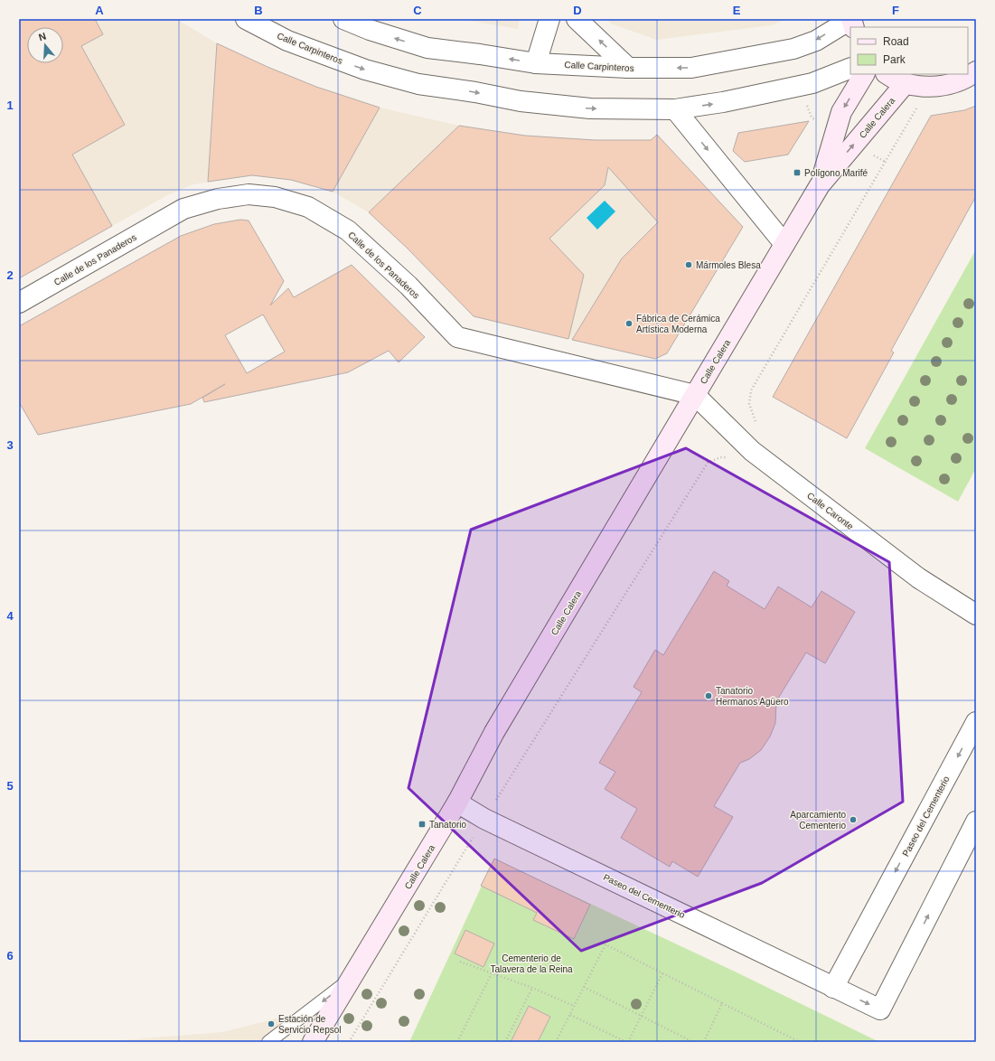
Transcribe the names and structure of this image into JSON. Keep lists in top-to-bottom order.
{
  "streets": {
    "main road": ["Calle Calera"],
    "street": [
      "Calle Carpinteros",
      "Calle de los Panaderos",
      "Calle Caronte",
      "Paseo del Cementerio"
    ]
  },
  "crossings": [
    ["Calle Calera", "Calle de los Panaderos"],
    ["Calle Calera", "Calle Caronte"],
    ["Calle Calera", "Paseo del Cementerio"],
    ["Calle de los Panaderos", "Calle Caronte"]
  ],
  "parks": ["Cementerio de Talavera de la Reina"],
  "places": {
    "transit": ["Polígono Marifé", "Tanatorio"],
    "other": [
      "Mármoles Blesa",
      "Fábrica de Cerámica Artística Moderna",
      "Tanatorio Hermanos Agüero",
      "Aparcamiento Cementerio",
      "Estación de Servicio Repsol"
    ]
  },
  "legend": ["Road", "Park"],
  "north": "top",
  "grid": {
    "columns": [
      "A",
      "B",
      "C",
      "D",
      "E",
      "F"
    ],
    "rows": [
      "1",
      "2",
      "3",
      "4",
      "5",
      "6"
    ]
  }
}
